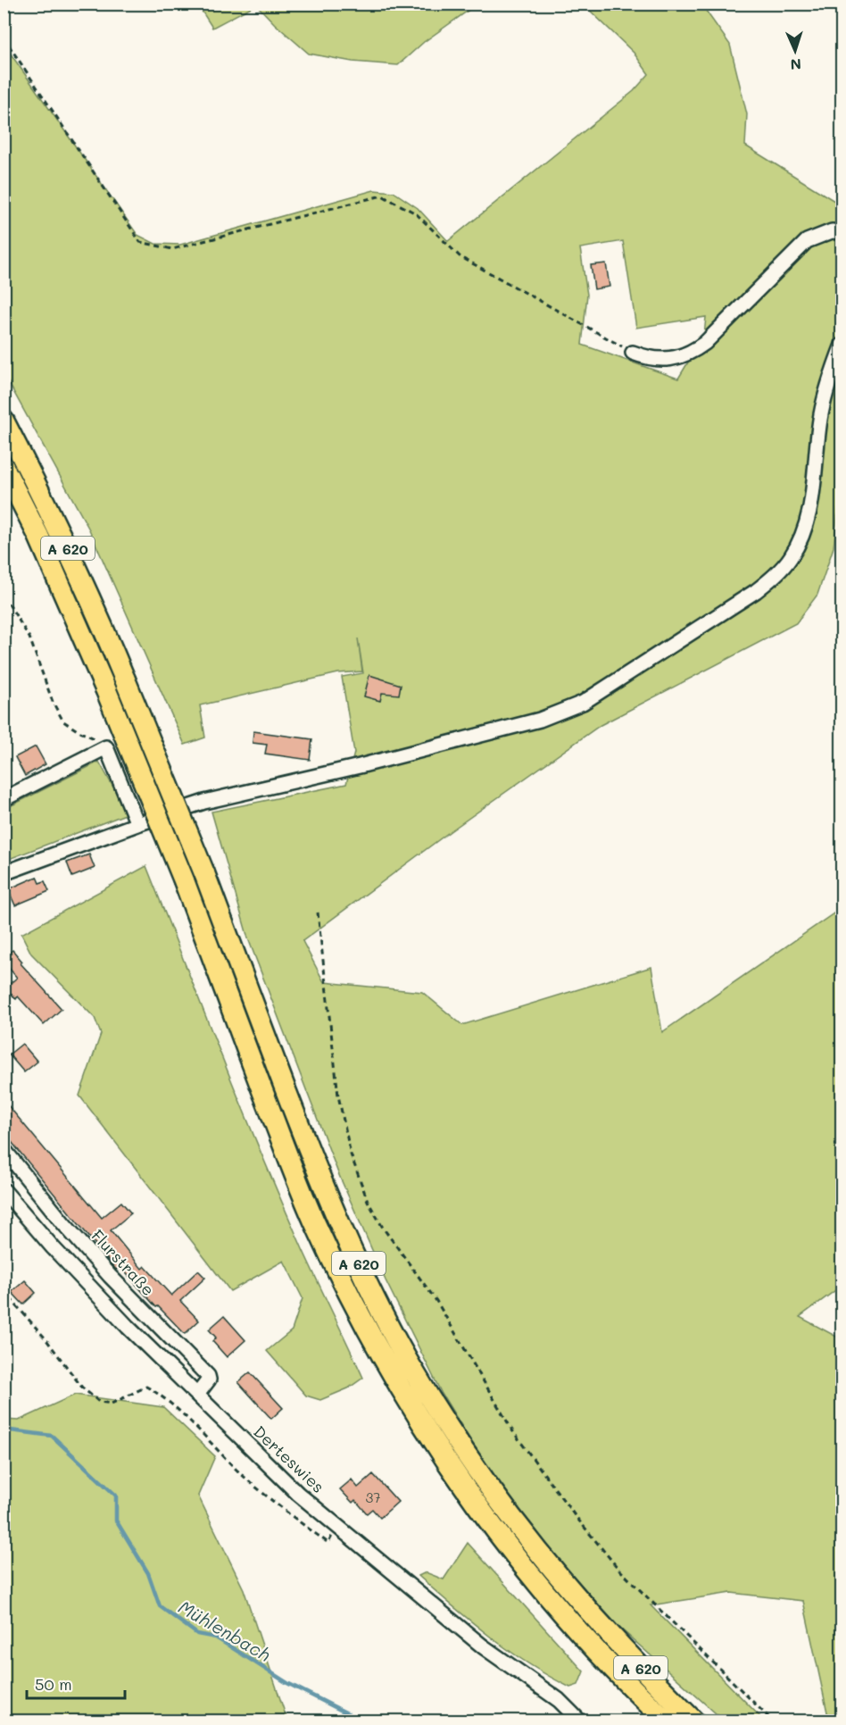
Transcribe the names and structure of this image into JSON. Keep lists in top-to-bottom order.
{
  "streets": {
    "highway": ["A 620"],
    "street": ["Flurstraße", "Derteswies"]
  },
  "crossings": [
    ["Flurstraße", "Derteswies"]
  ],
  "water": ["Mühlenbach"],
  "house_numbers": ["37"],
  "scale_bar": "50 m",
  "north": "bottom"
}
